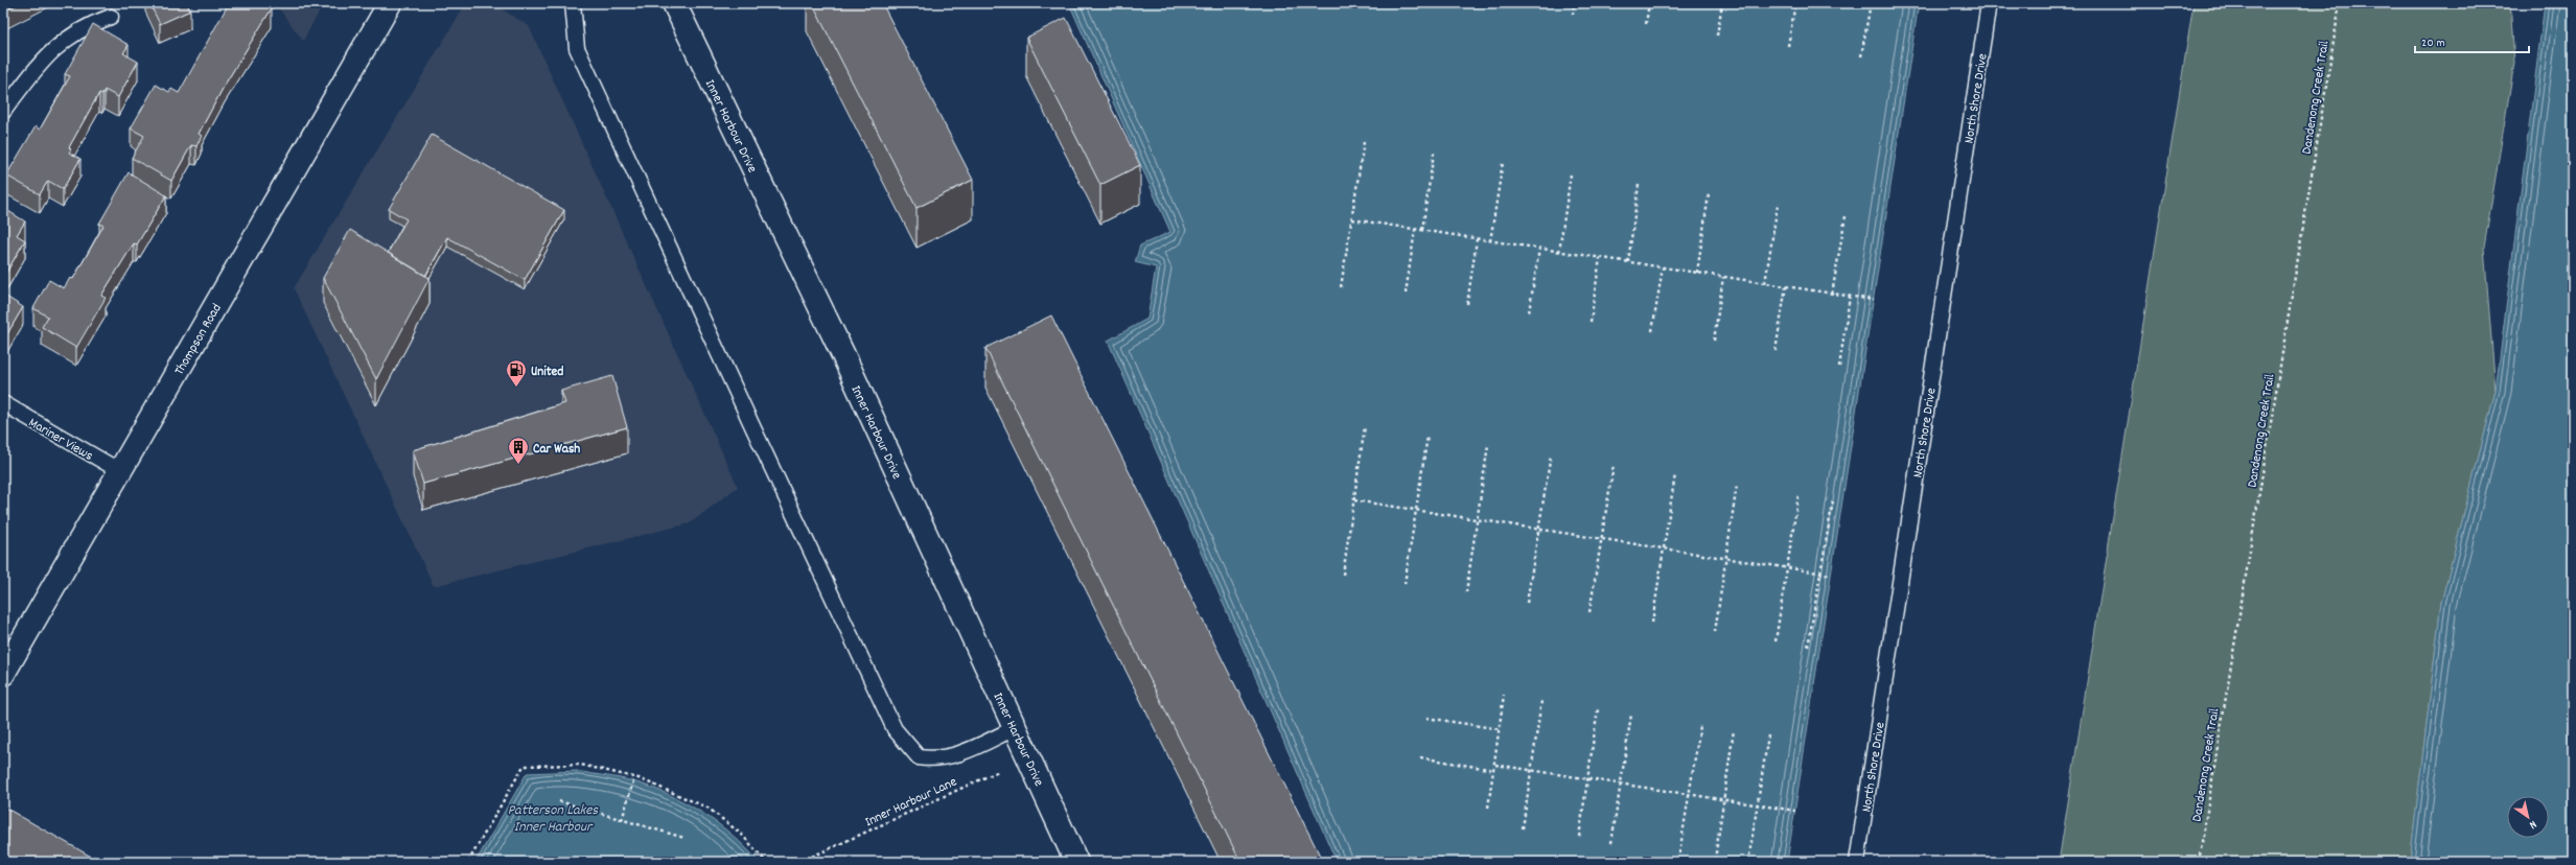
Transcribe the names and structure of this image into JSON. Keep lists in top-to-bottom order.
{
  "streets": {
    "street": ["Inner Harbour Drive", "Thompson Road"],
    "lane": ["North Shore Drive", "Mariner Views"],
    "path": ["Dandenong Creek Trail", "Inner Harbour Lane"]
  },
  "crossings": [
    ["Inner Harbour Drive", "Inner Harbour Lane"],
    ["Thompson Road", "Mariner Views"]
  ],
  "water": ["Patterson Lakes Inner Harbour"],
  "places": {
    "fuel station": ["United"],
    "building": ["Car Wash"]
  },
  "scale_bar": "20 m",
  "north": "bottom right"
}
